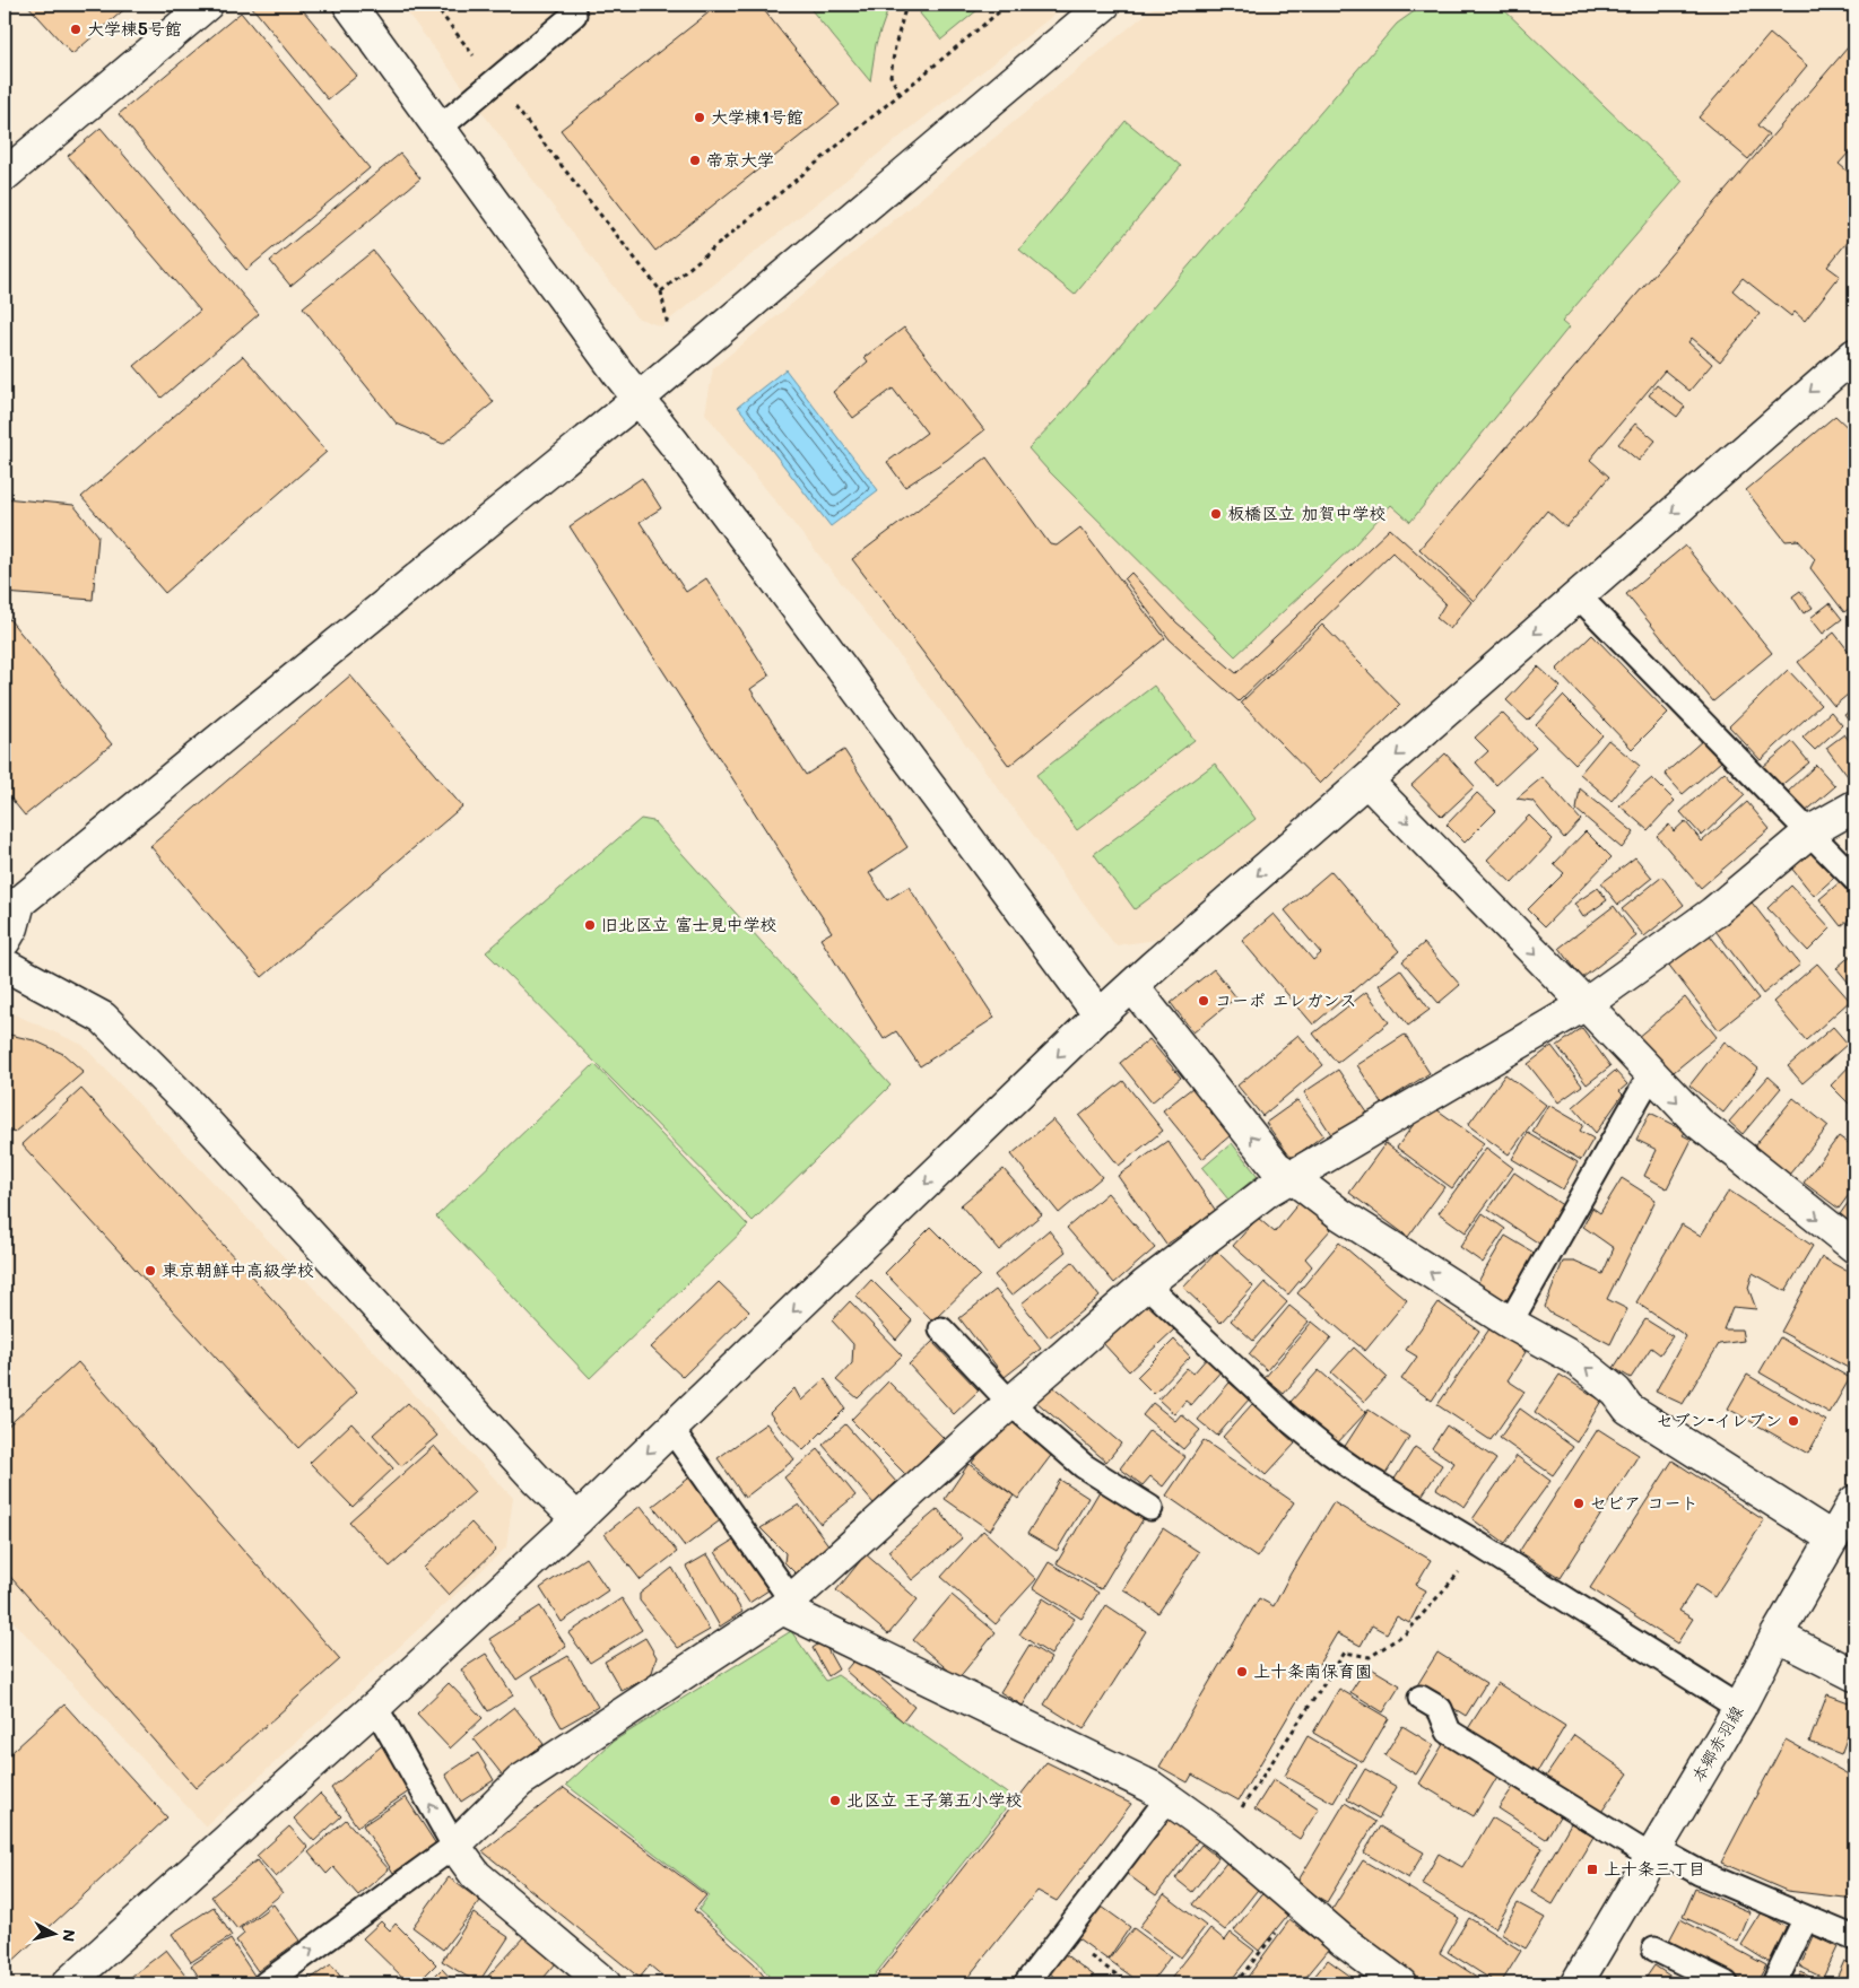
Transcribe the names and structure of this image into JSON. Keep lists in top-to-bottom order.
{
  "streets": {
    "street": ["本郷赤羽線"]
  },
  "places": {
    "other": [
      "大学棟5号館",
      "大学棟1号館",
      "帝京大学",
      "板橋区立 加賀中学校",
      "旧北区立 富士見中学校",
      "コーポ エレガンス",
      "東京朝鮮中高級学校",
      "セブン-イレブン",
      "セピア コート",
      "上十条南保育園",
      "北区立 王子第五小学校"
    ],
    "transit": ["上十条三丁目"]
  },
  "north": "right"
}
